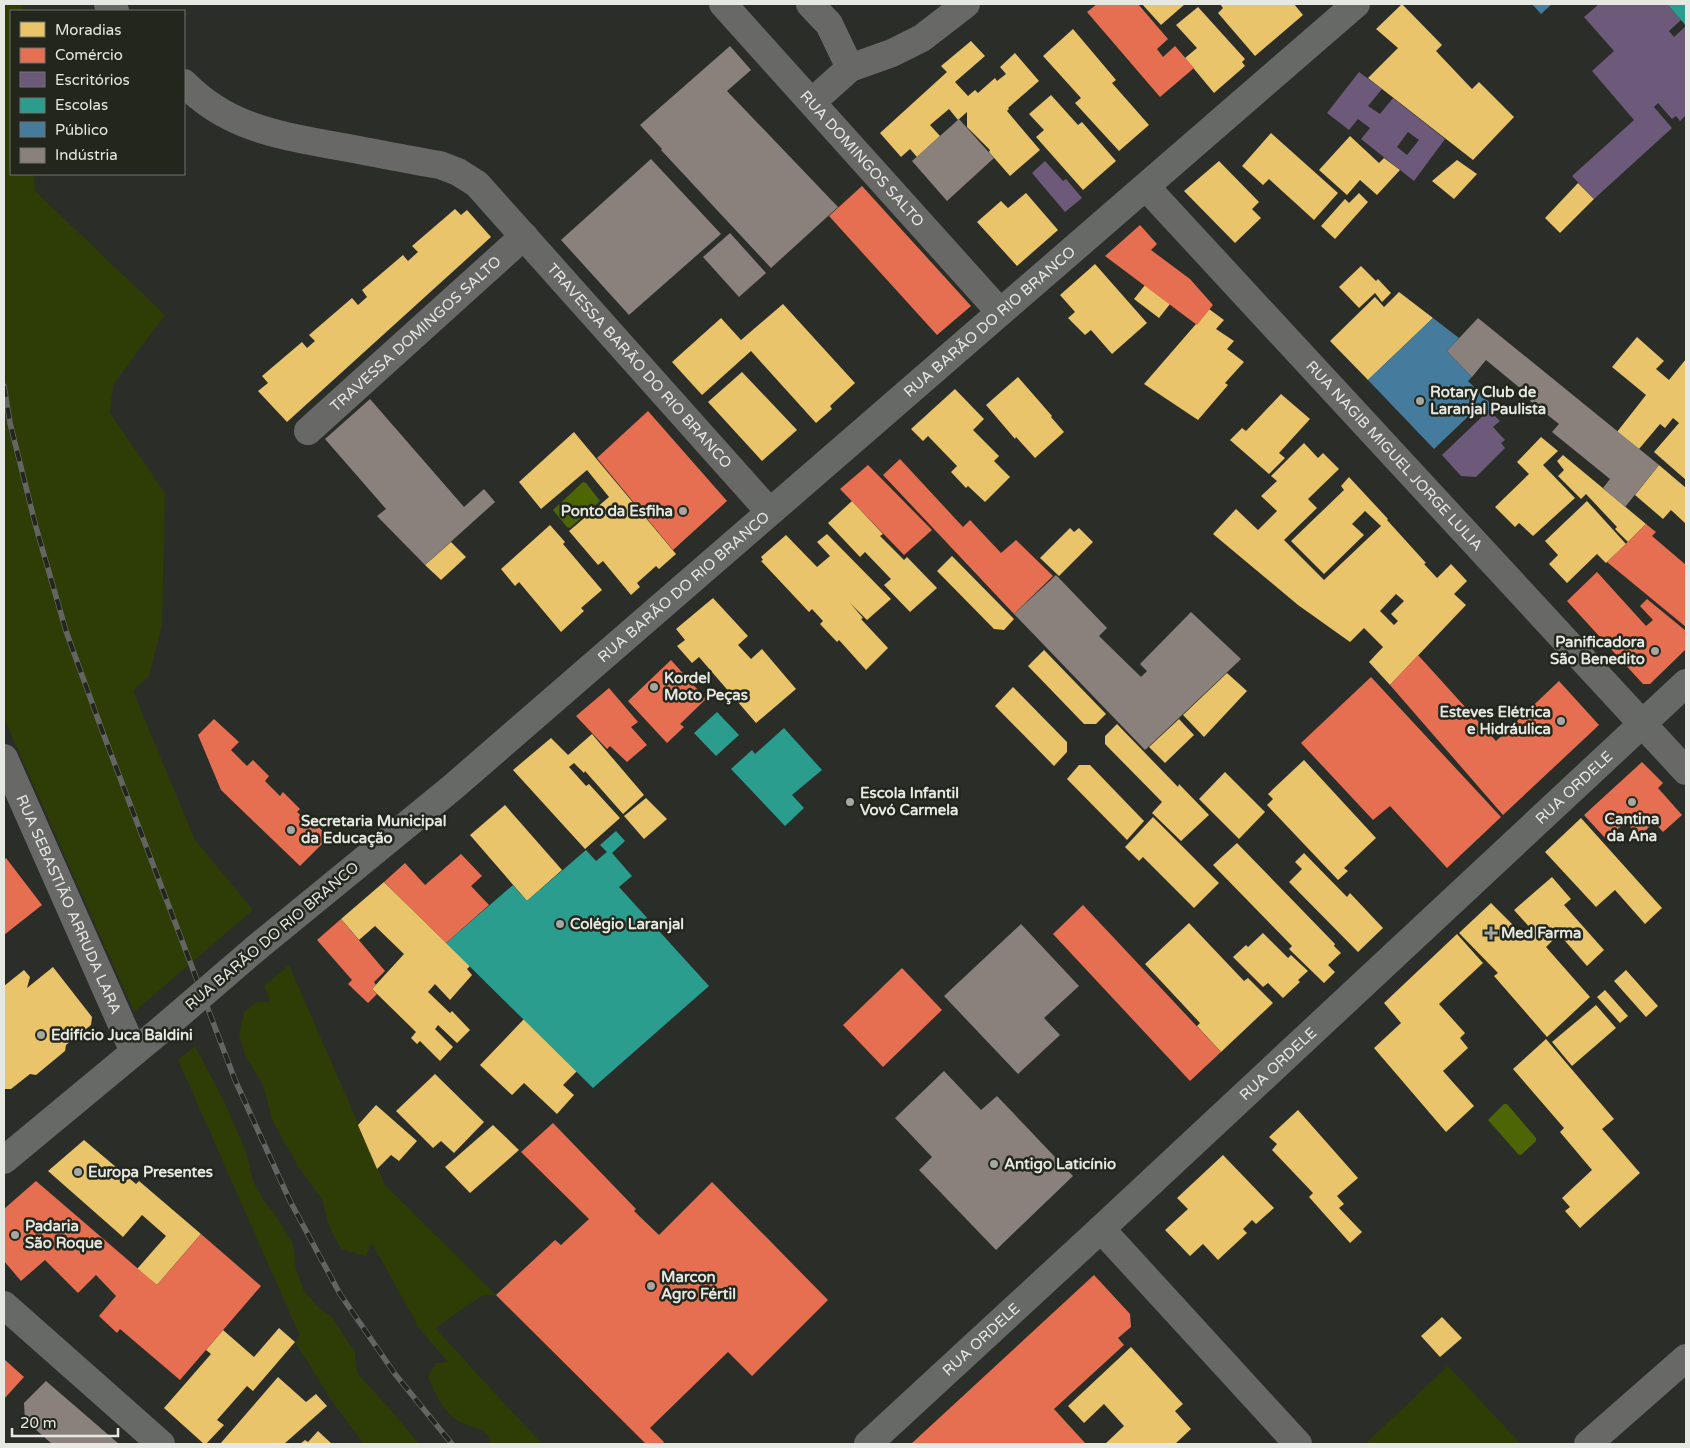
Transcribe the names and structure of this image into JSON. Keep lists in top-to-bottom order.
{
  "streets": {
    "main road": ["RUA BARÃO DO RIO BRANCO", "RUA ORDELE"],
    "street": [
      "RUA DOMINGOS SALTO",
      "TRAVESSA DOMINGOS SALTO",
      "TRAVESSA BARÃO DO RIO BRANCO",
      "RUA NAGIB MIGUEL JORGE LULIA",
      "RUA SEBASTIÃO ARRUDA LARA"
    ]
  },
  "crossings": [
    ["RUA DOMINGOS SALTO", "RUA BARÃO DO RIO BRANCO"],
    ["RUA BARÃO DO RIO BRANCO", "TRAVESSA BARÃO DO RIO BRANCO"],
    ["RUA BARÃO DO RIO BRANCO", "RUA NAGIB MIGUEL JORGE LULIA"],
    ["RUA BARÃO DO RIO BRANCO", "RUA SEBASTIÃO ARRUDA LARA"],
    ["TRAVESSA DOMINGOS SALTO", "TRAVESSA BARÃO DO RIO BRANCO"],
    ["RUA NAGIB MIGUEL JORGE LULIA", "RUA ORDELE"]
  ],
  "places": {
    "other": [
      "Rotary Club de Laranjal Paulista",
      "Ponto da Esfiha",
      "Panificadora São Benedito",
      "Kordel Moto Peças",
      "Esteves Elétrica e Hidráulica",
      "Escola Infantil Vovó Carmela",
      "Cantina da Ana",
      "Secretaria Municipal da Educação",
      "Colégio Laranjal",
      "Edifício Juca Baldini",
      "Antigo Laticínio",
      "Europa Presentes",
      "Padaria São Roque",
      "Marcon Agro Fértil"
    ],
    "health": ["Med Farma"]
  },
  "legend": [
    "Moradias",
    "Comércio",
    "Escritórios",
    "Escolas",
    "Público",
    "Indústria"
  ],
  "scale_bar": "20 m"
}
